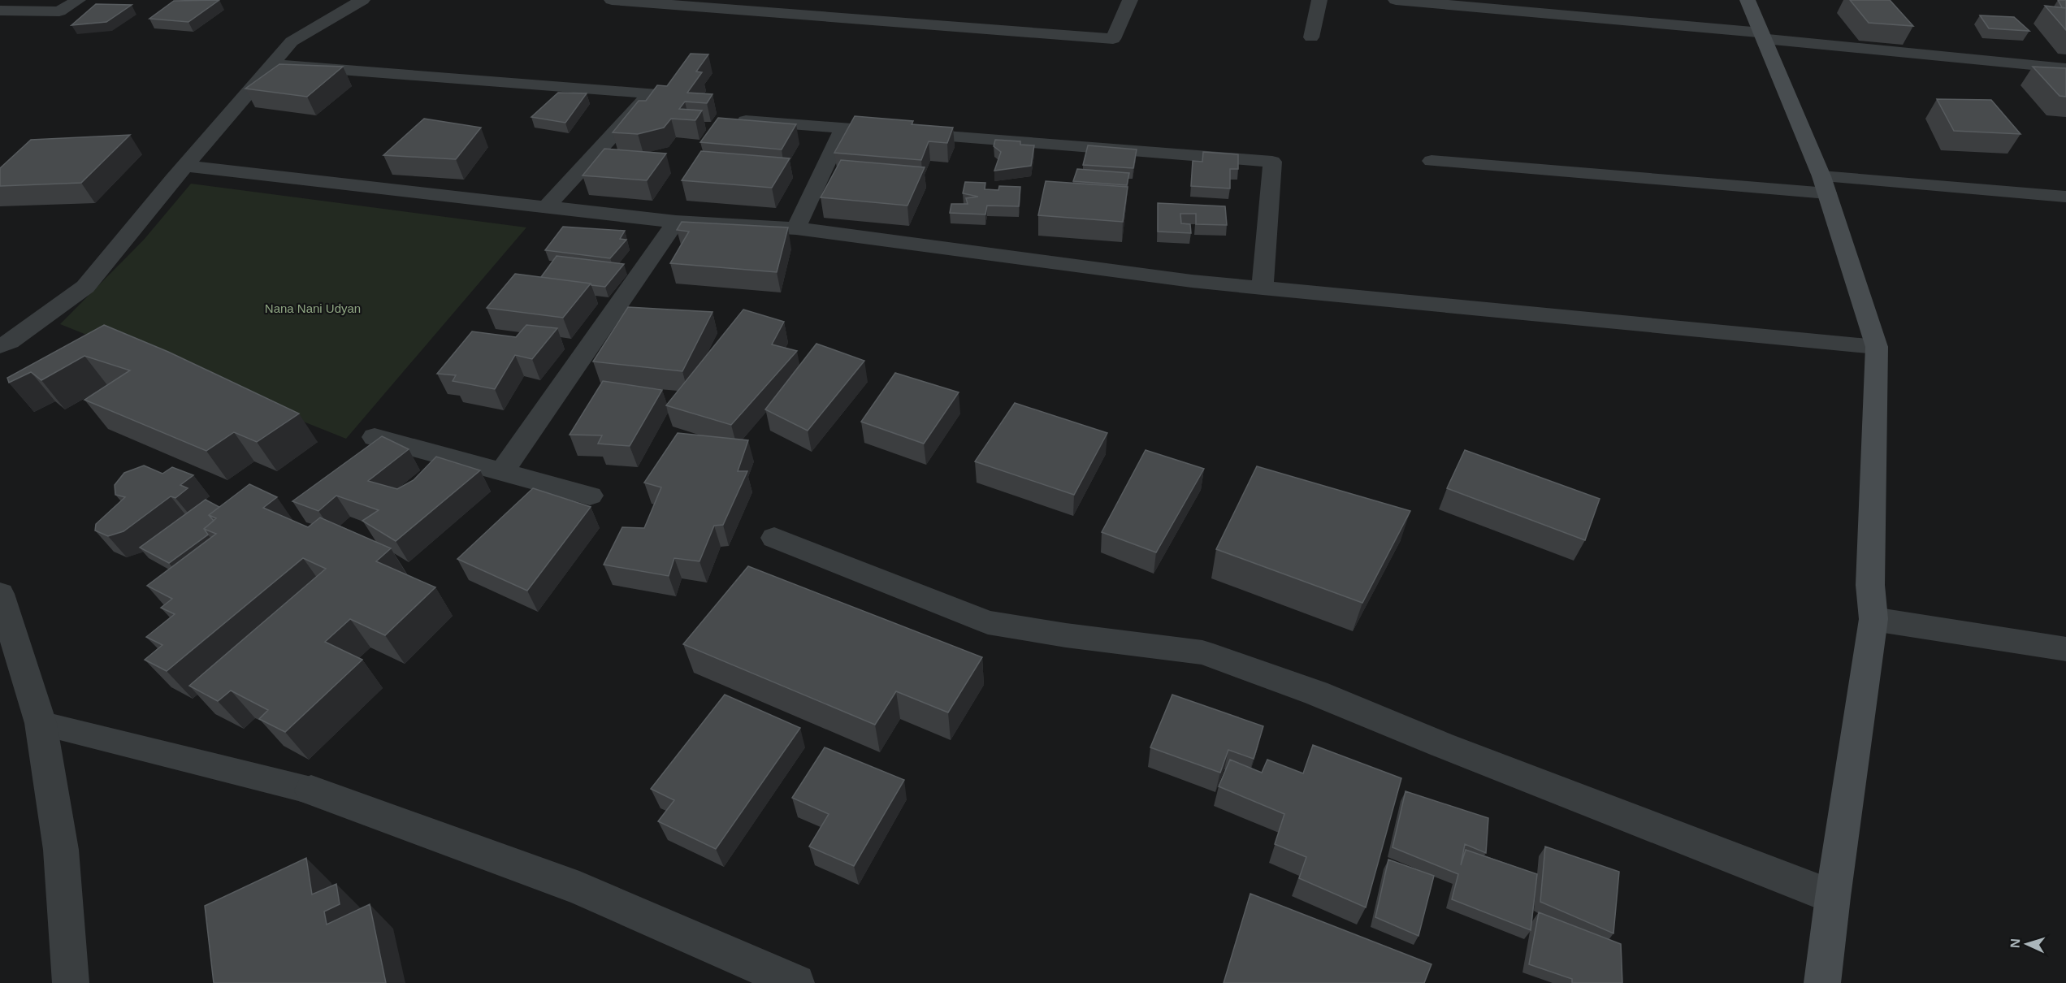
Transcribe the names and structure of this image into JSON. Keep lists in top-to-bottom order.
{
  "parks": ["Nana Nani Udyan"],
  "north": "left"
}
